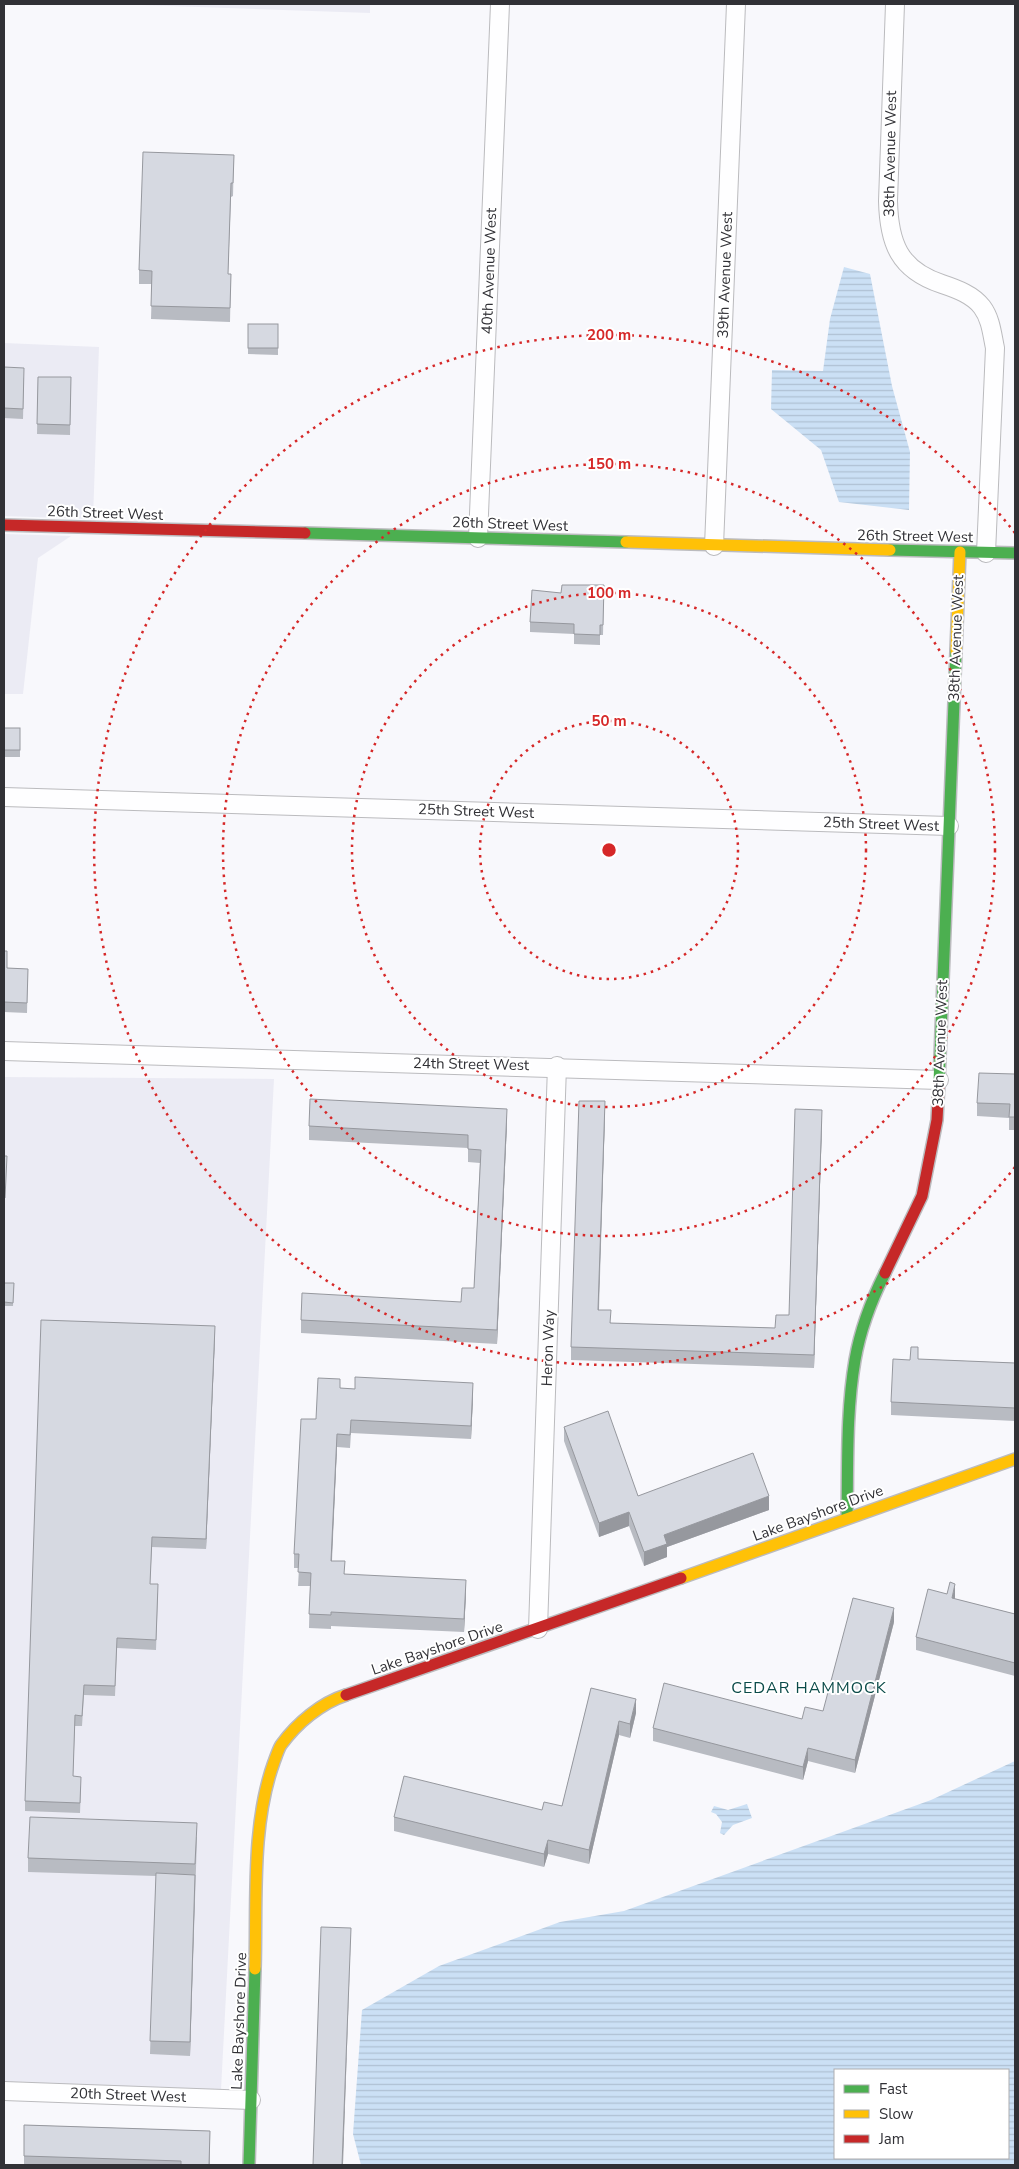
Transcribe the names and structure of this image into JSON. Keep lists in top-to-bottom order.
{
  "streets": {
    "street": [
      "38th Avenue West",
      "40th Avenue West",
      "39th Avenue West",
      "26th Street West",
      "25th Street West",
      "24th Street West",
      "Heron Way",
      "Lake Bayshore Drive",
      "20th Street West"
    ]
  },
  "crossings": [
    ["38th Avenue West", "26th Street West"],
    ["38th Avenue West", "25th Street West"],
    ["38th Avenue West", "24th Street West"],
    ["38th Avenue West", "Lake Bayshore Drive"],
    ["40th Avenue West", "26th Street West"],
    ["39th Avenue West", "26th Street West"],
    ["24th Street West", "Heron Way"],
    ["Heron Way", "Lake Bayshore Drive"],
    ["Lake Bayshore Drive", "20th Street West"]
  ],
  "districts": ["CEDAR HAMMOCK"],
  "legend": ["Fast", "Slow", "Jam"],
  "rings": [
    "200 m",
    "150 m",
    "100 m",
    "50 m"
  ]
}
